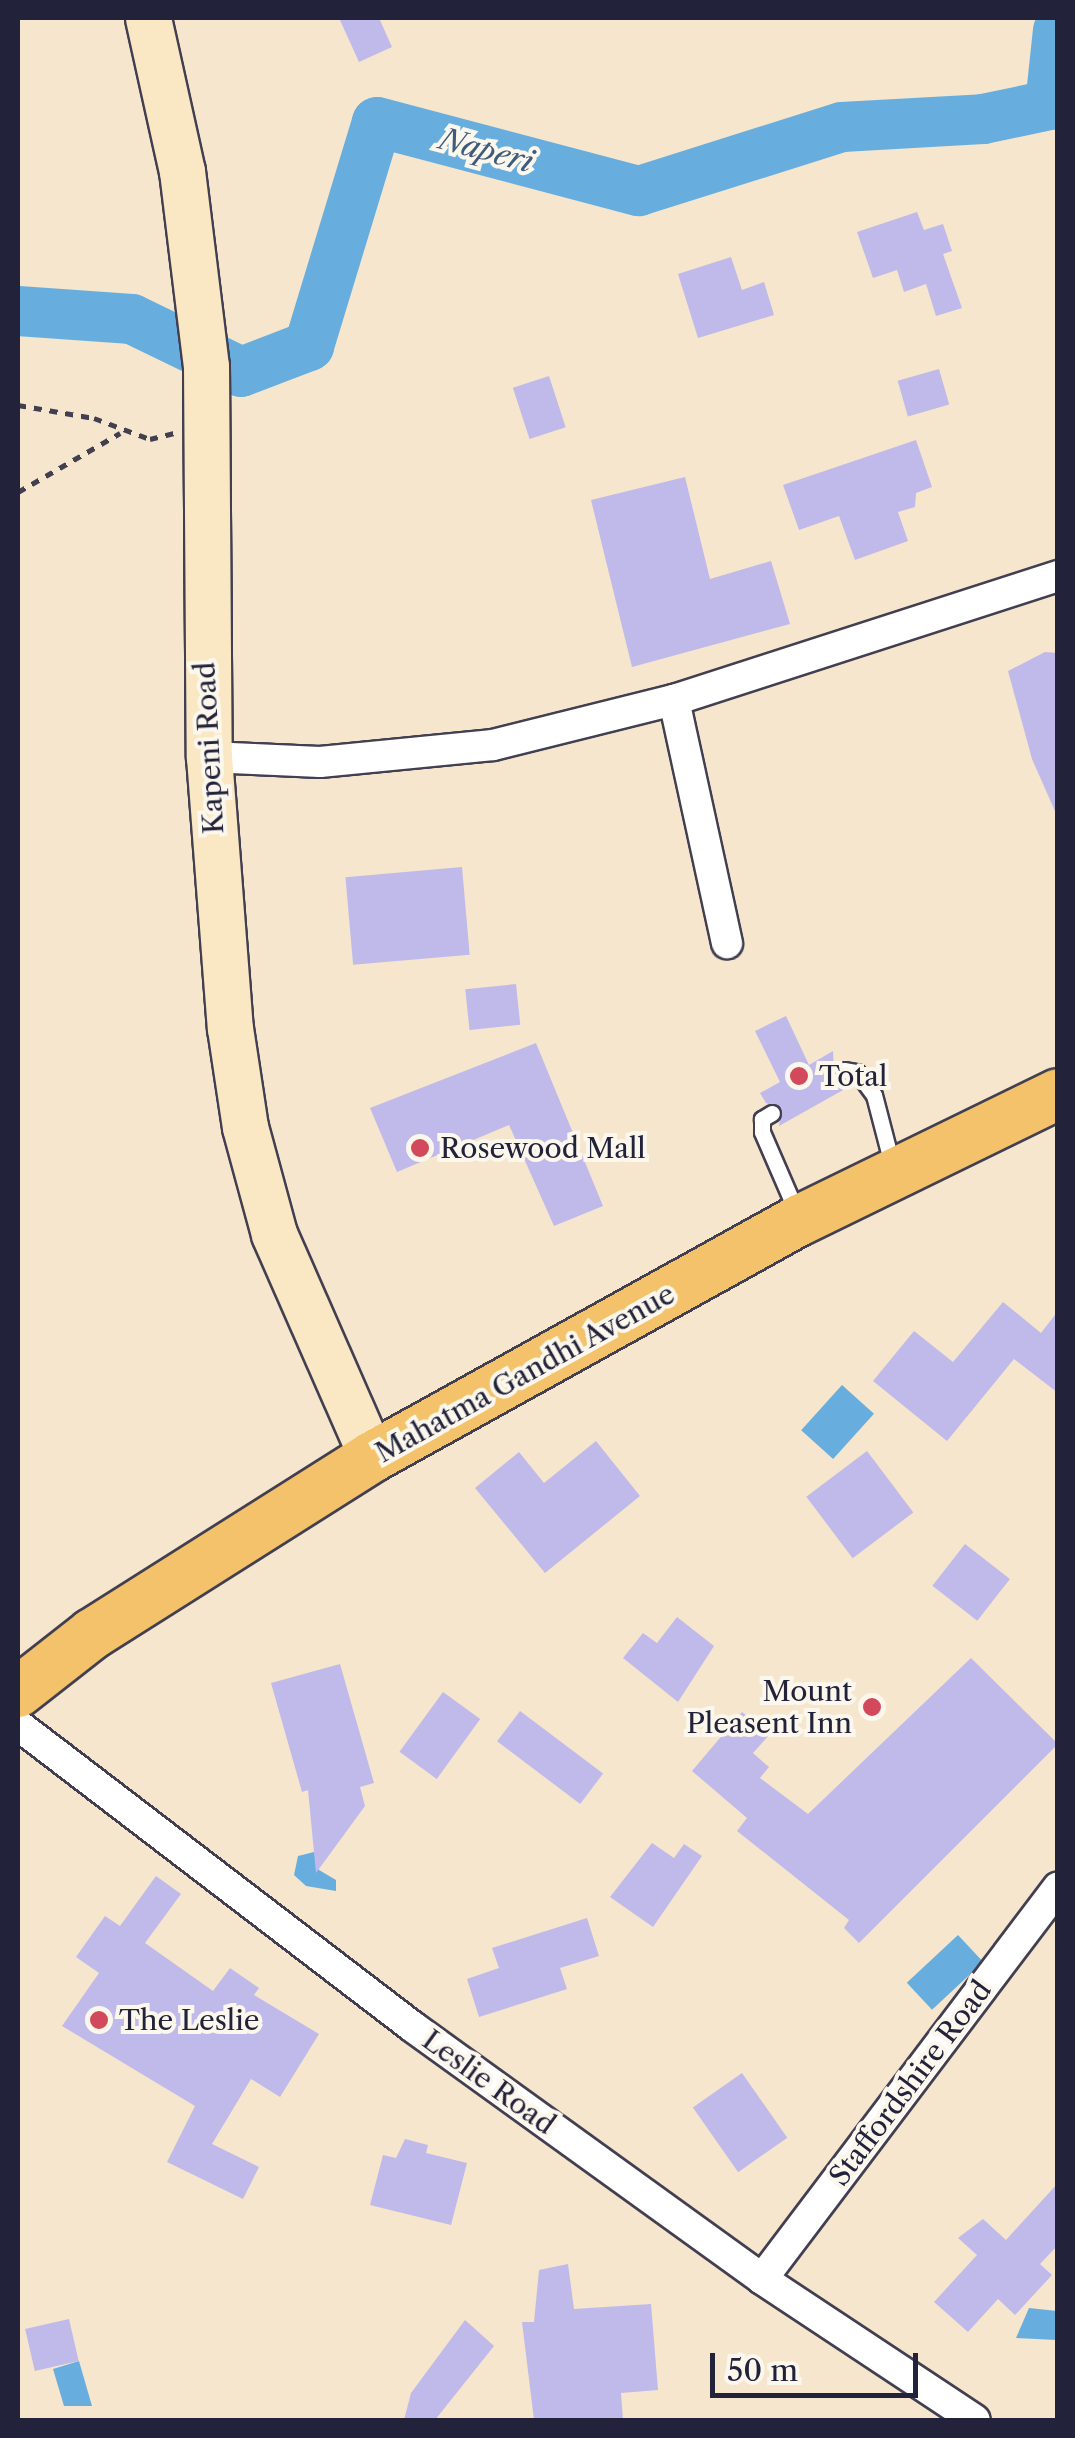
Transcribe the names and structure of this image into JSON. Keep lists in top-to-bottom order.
{
  "streets": {
    "main road": ["Kapeni Road", "Mahatma Gandhi Avenue"],
    "street": ["Leslie Road", "Staffordshire Road"]
  },
  "crossings": [
    ["Kapeni Road", "Mahatma Gandhi Avenue"],
    ["Leslie Road", "Staffordshire Road"]
  ],
  "water": ["Naperi"],
  "places": [
    "Total",
    "Rosewood Mall",
    "Mount Pleasent Inn",
    "The Leslie"
  ],
  "scale_bar": "50 m"
}
